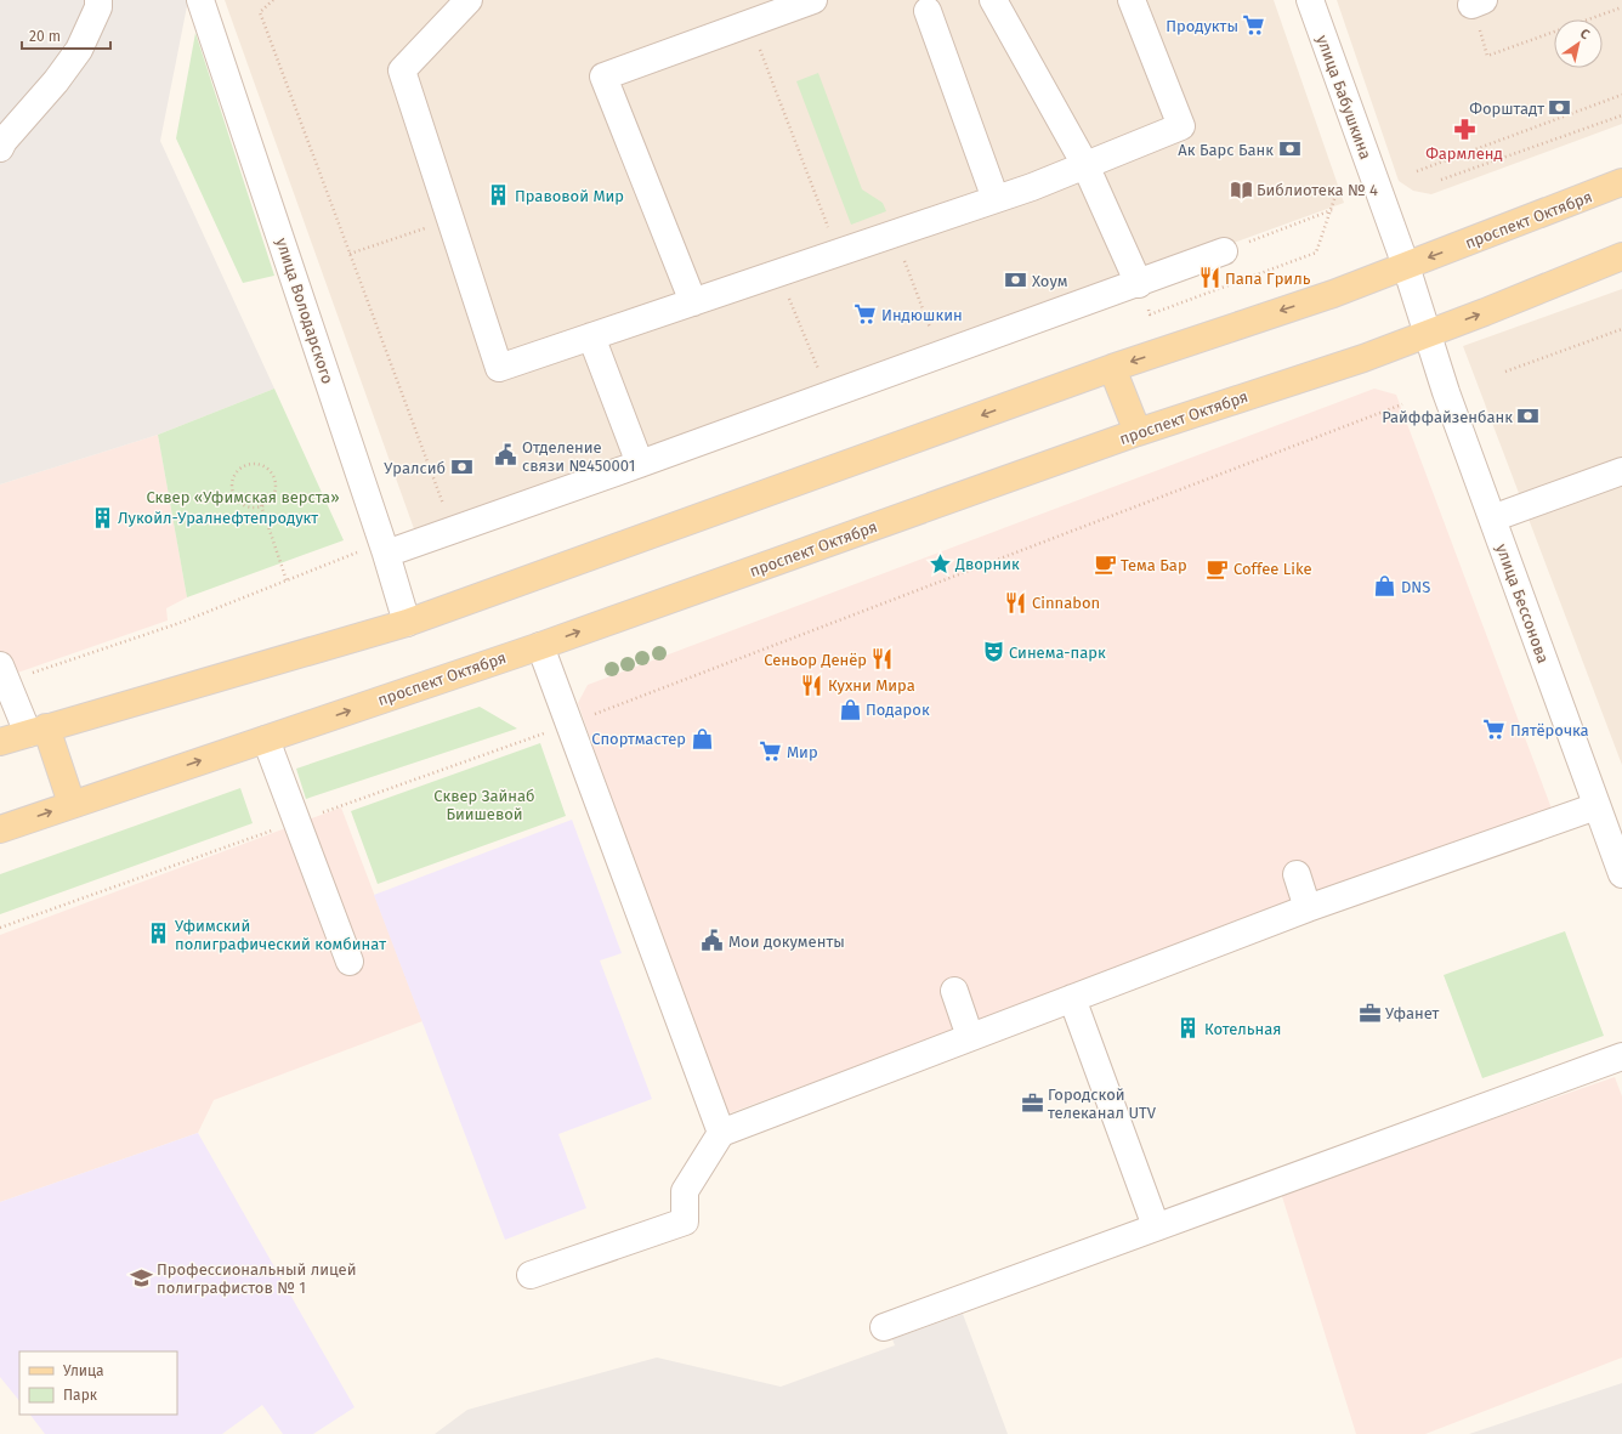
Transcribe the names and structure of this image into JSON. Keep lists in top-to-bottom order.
{
  "streets": {
    "main road": ["проспект Октября"],
    "street": ["улица Бабушкина", "улица Володарского", "улица Бессонова"]
  },
  "crossings": [
    ["улица Бабушкина", "проспект Октября"],
    ["улица Бабушкина", "улица Бессонова"],
    ["проспект Октября", "улица Володарского"],
    ["проспект Октября", "улица Бессонова"]
  ],
  "parks": ["Сквер «Уфимская верста»", "Сквер Зайнаб Биишевой"],
  "places": {
    "supermarket": [
      "Продукты",
      "Индюшкин",
      "Пятёрочка",
      "Мир"
    ],
    "bank": [
      "Форштадт",
      "Ак Барс Банк",
      "Хоум",
      "Райффайзенбанк",
      "Уралсиб"
    ],
    "pharmacy": ["Фармленд"],
    "library": ["Библиотека № 4"],
    "building": [
      "Правовой Мир",
      "Лукойл-Уралнефтепродукт",
      "Уфимский полиграфический комбинат",
      "Котельная"
    ],
    "restaurant": [
      "Папа Гриль",
      "Cinnabon",
      "Сеньор Денёр",
      "Кухни Мира"
    ],
    "public building": ["Отделение связи №450001", "Мои документы"],
    "place": ["Дворник"],
    "cafe": ["Тема Бар", "Coffee Like"],
    "shop": ["DNS", "Подарок", "Спортмастер"],
    "theatre": ["Синема-парк"],
    "office": ["Уфанет", "Городской телеканал UTV"],
    "school or university": ["Профессиональный лицей полиграфистов № 1"]
  },
  "legend": ["Улица", "Парк"],
  "scale_bar": "20 m",
  "north": "top right"
}
